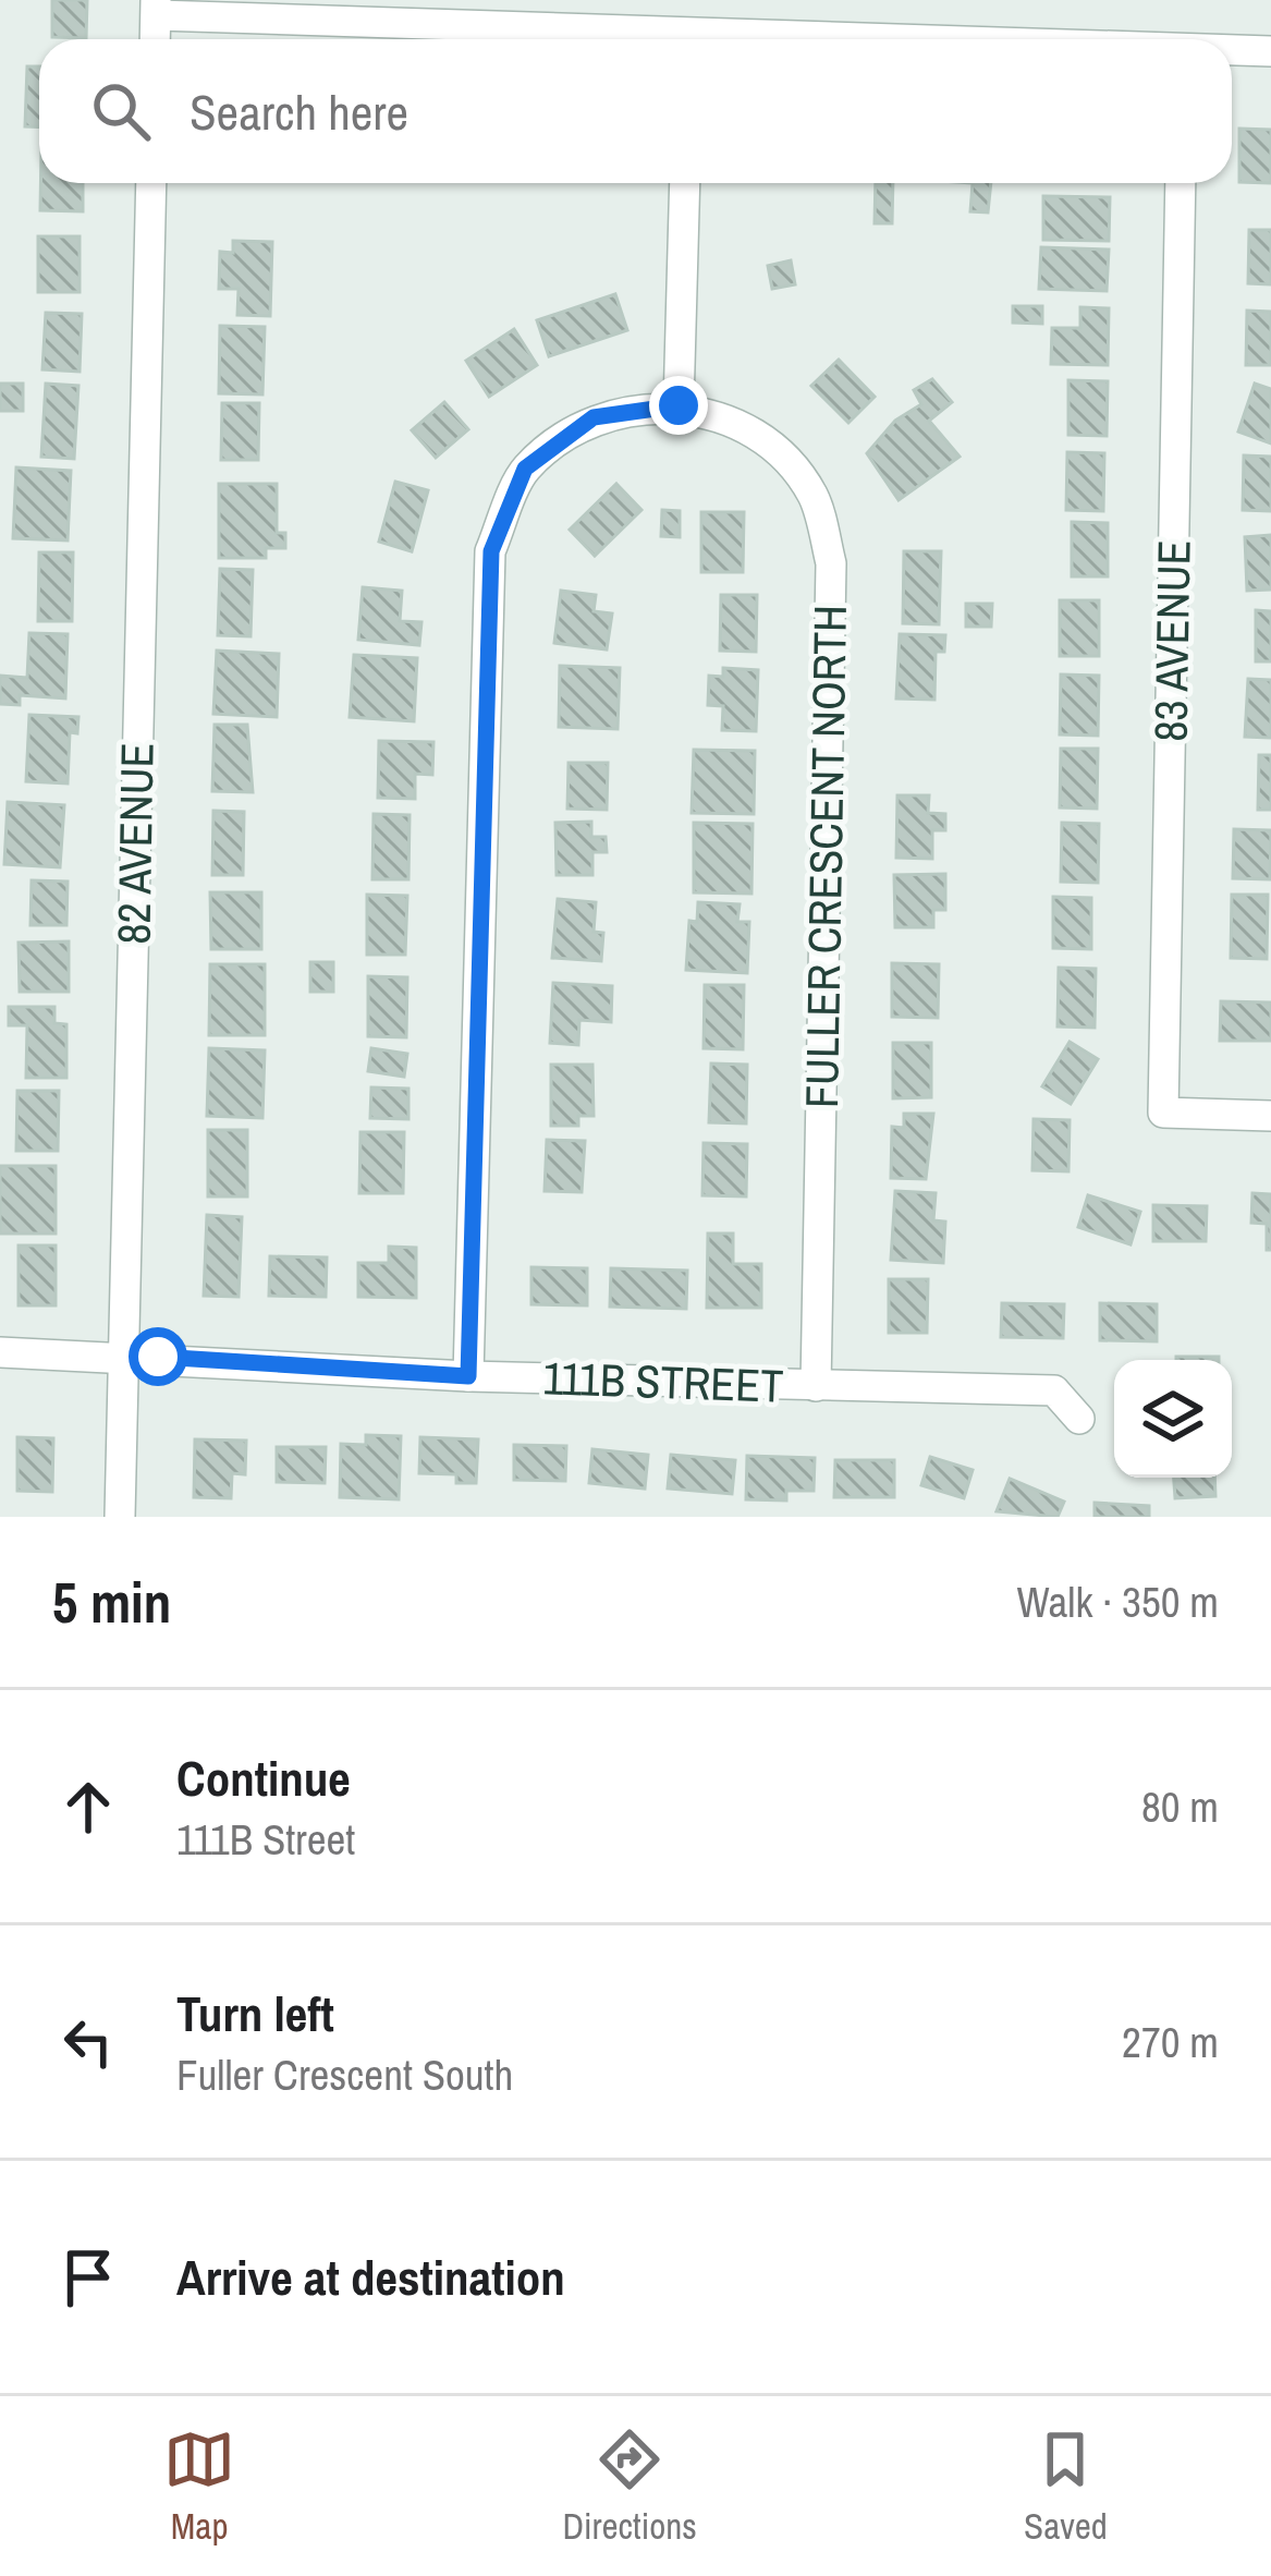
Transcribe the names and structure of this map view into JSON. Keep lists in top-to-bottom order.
{
  "streets": {
    "street": [
      "83 AVENUE",
      "82 AVENUE",
      "FULLER CRESCENT NORTH",
      "111B STREET"
    ]
  },
  "crossings": [
    ["82 AVENUE", "111B STREET"],
    ["FULLER CRESCENT NORTH", "111B STREET"]
  ],
  "page": {
    "search": "Search here",
    "heading": ["5 min", "Walk · 350 m"],
    "list": [
      ["Continue", "111B Street", "80 m"],
      ["Turn left", "Fuller Crescent South", "270 m"],
      "Arrive at destination"
    ],
    "nav": ["Map", "Directions", "Saved"]
  }
}
